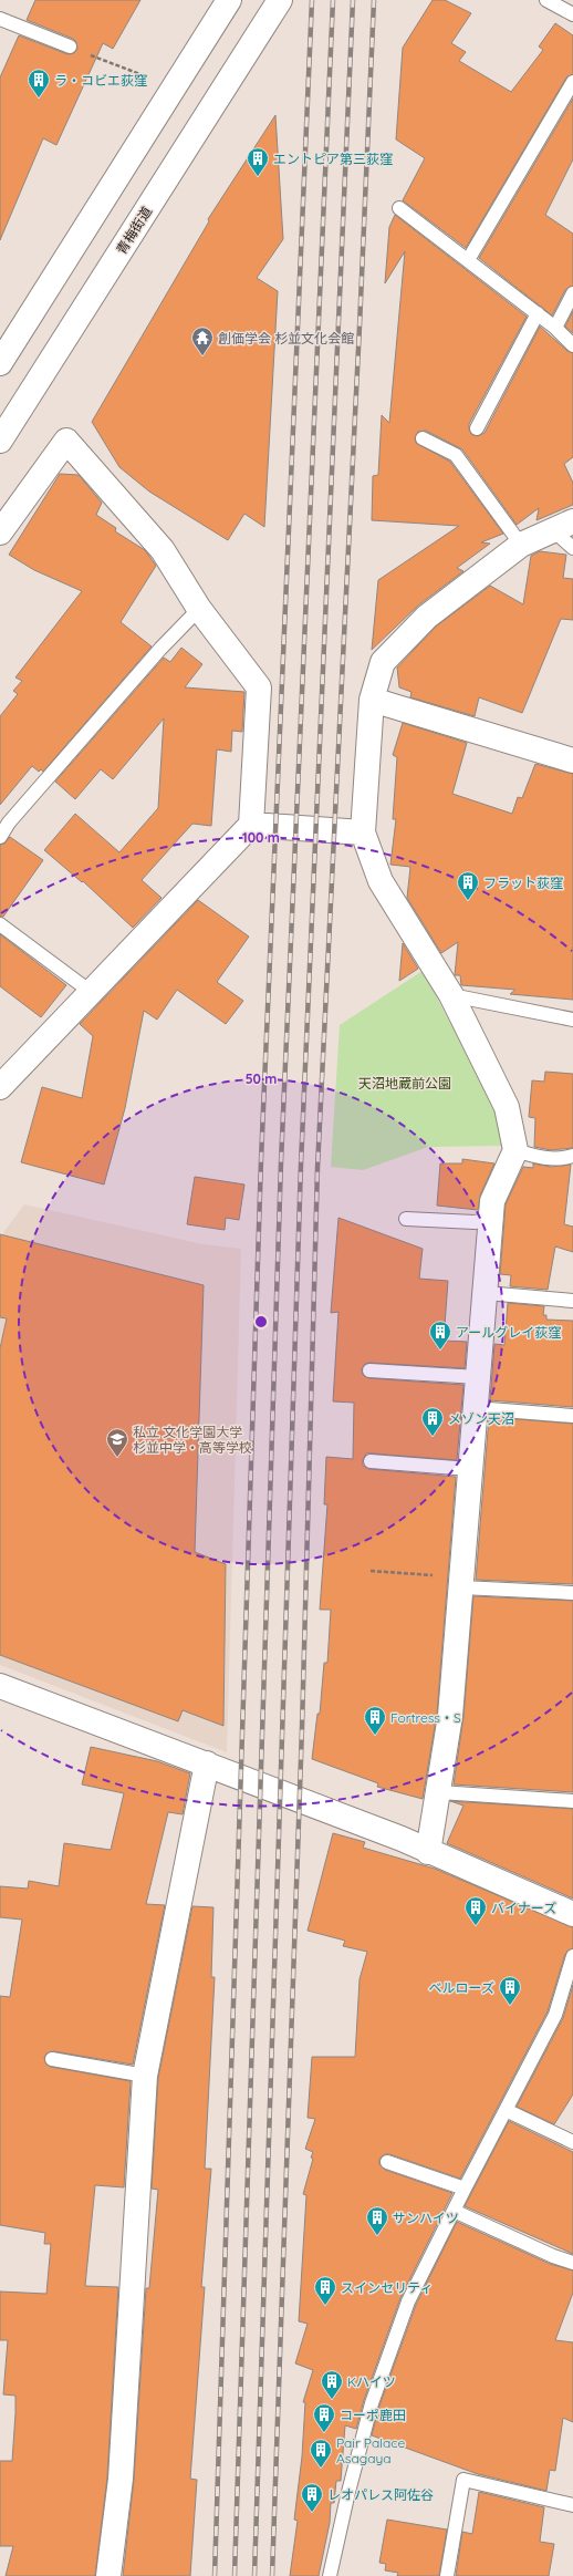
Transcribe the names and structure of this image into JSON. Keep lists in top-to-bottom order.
{
  "streets": {
    "street": ["青梅街道"]
  },
  "parks": ["天沼地蔵前公園"],
  "places": {
    "building": [
      "ラ・コビエ荻窪",
      "エントピア第三荻窪",
      "フラット荻窪",
      "アールグレイ荻窪",
      "メゾン天沼",
      "Fortress・S",
      "バイナーズ",
      "ベルローズ",
      "サンハイツ",
      "スインセリティ",
      "Kハイツ",
      "コーポ鹿田",
      "Pair Palace Asagaya",
      "レオパレス阿佐谷"
    ],
    "temple": ["創価学会 杉並文化会館"],
    "school or university": ["私立 文化学園大学 杉並中学・高等学校"]
  },
  "rings": ["100 m", "50 m"]
}
